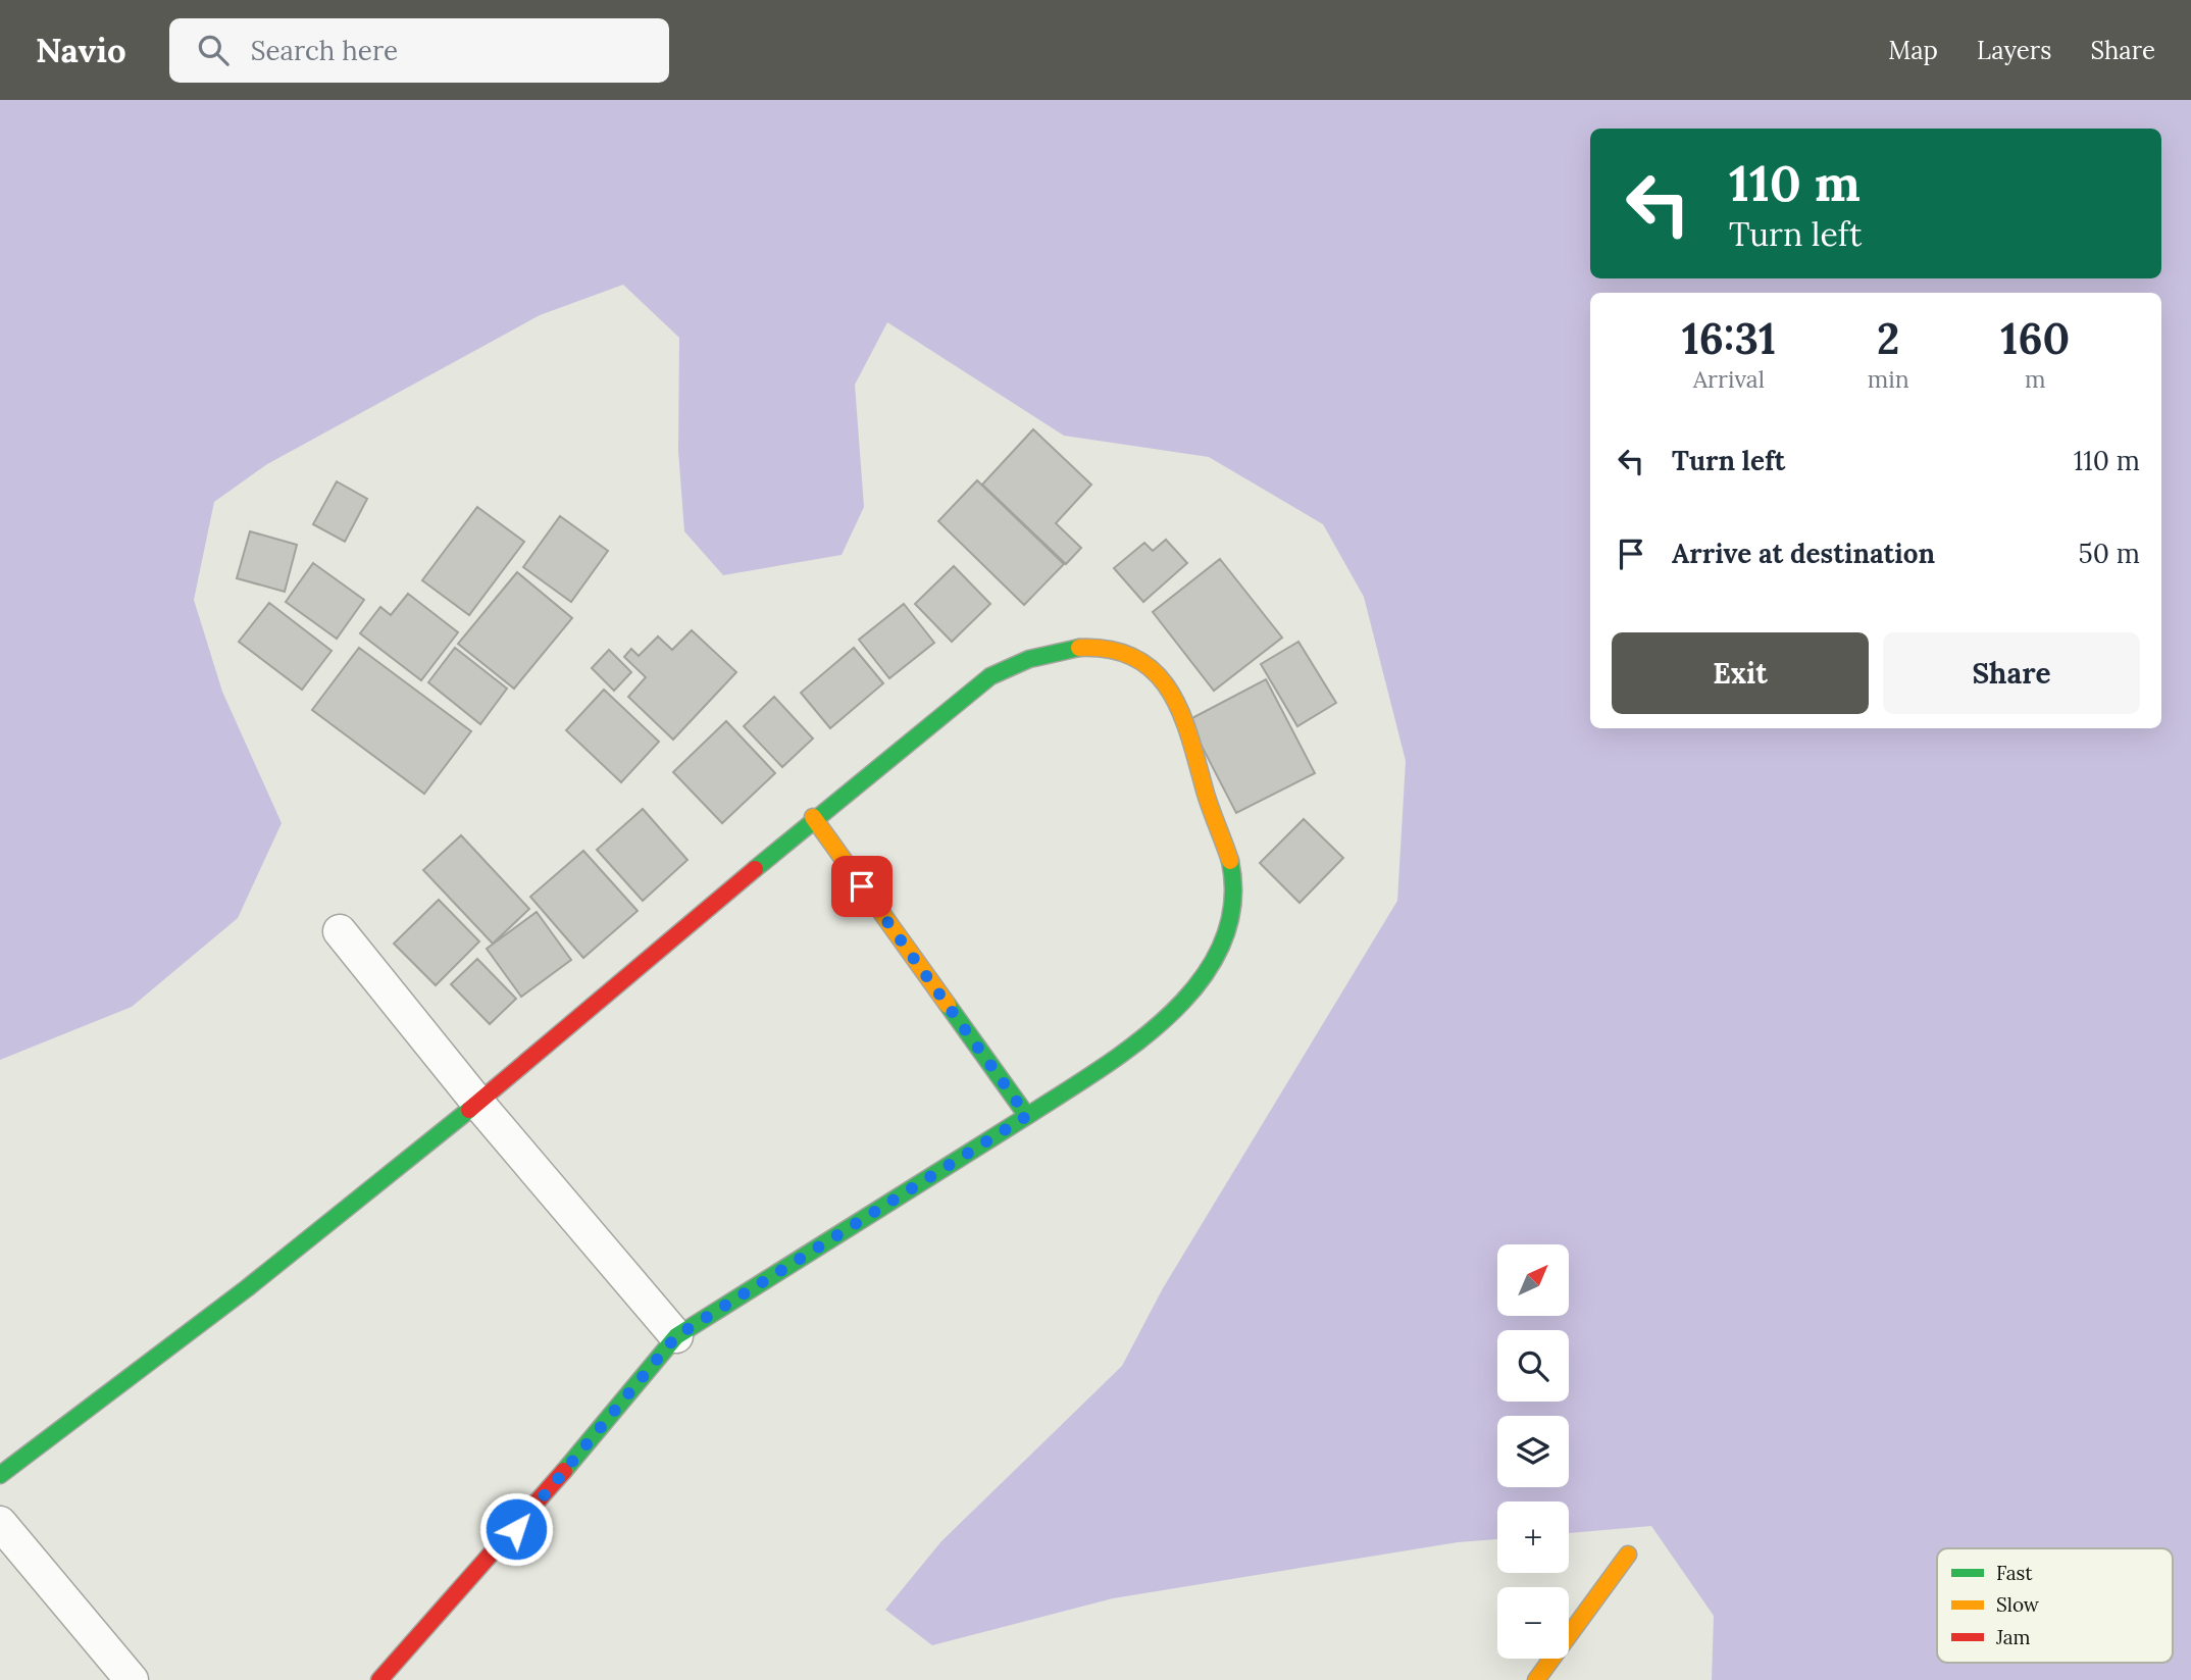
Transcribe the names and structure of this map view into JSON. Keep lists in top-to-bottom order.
{
  "legend": ["Fast", "Slow", "Jam"],
  "north": "top right",
  "page": {
    "header": "Navio",
    "search": "Search here",
    "nav": ["Map", "Layers", "Share"],
    "turn": ["110 m", "Turn left"],
    "eta": [
      "16:31",
      "Arrival",
      "2",
      "min",
      "160",
      "m"
    ],
    "list": [
      {
        "name": "Turn left",
        "value": "110 m"
      },
      {
        "name": "Arrive at destination",
        "value": "50 m"
      }
    ],
    "buttons": ["Exit", "Share"],
    "map_buttons": ["+", "−"]
  }
}
